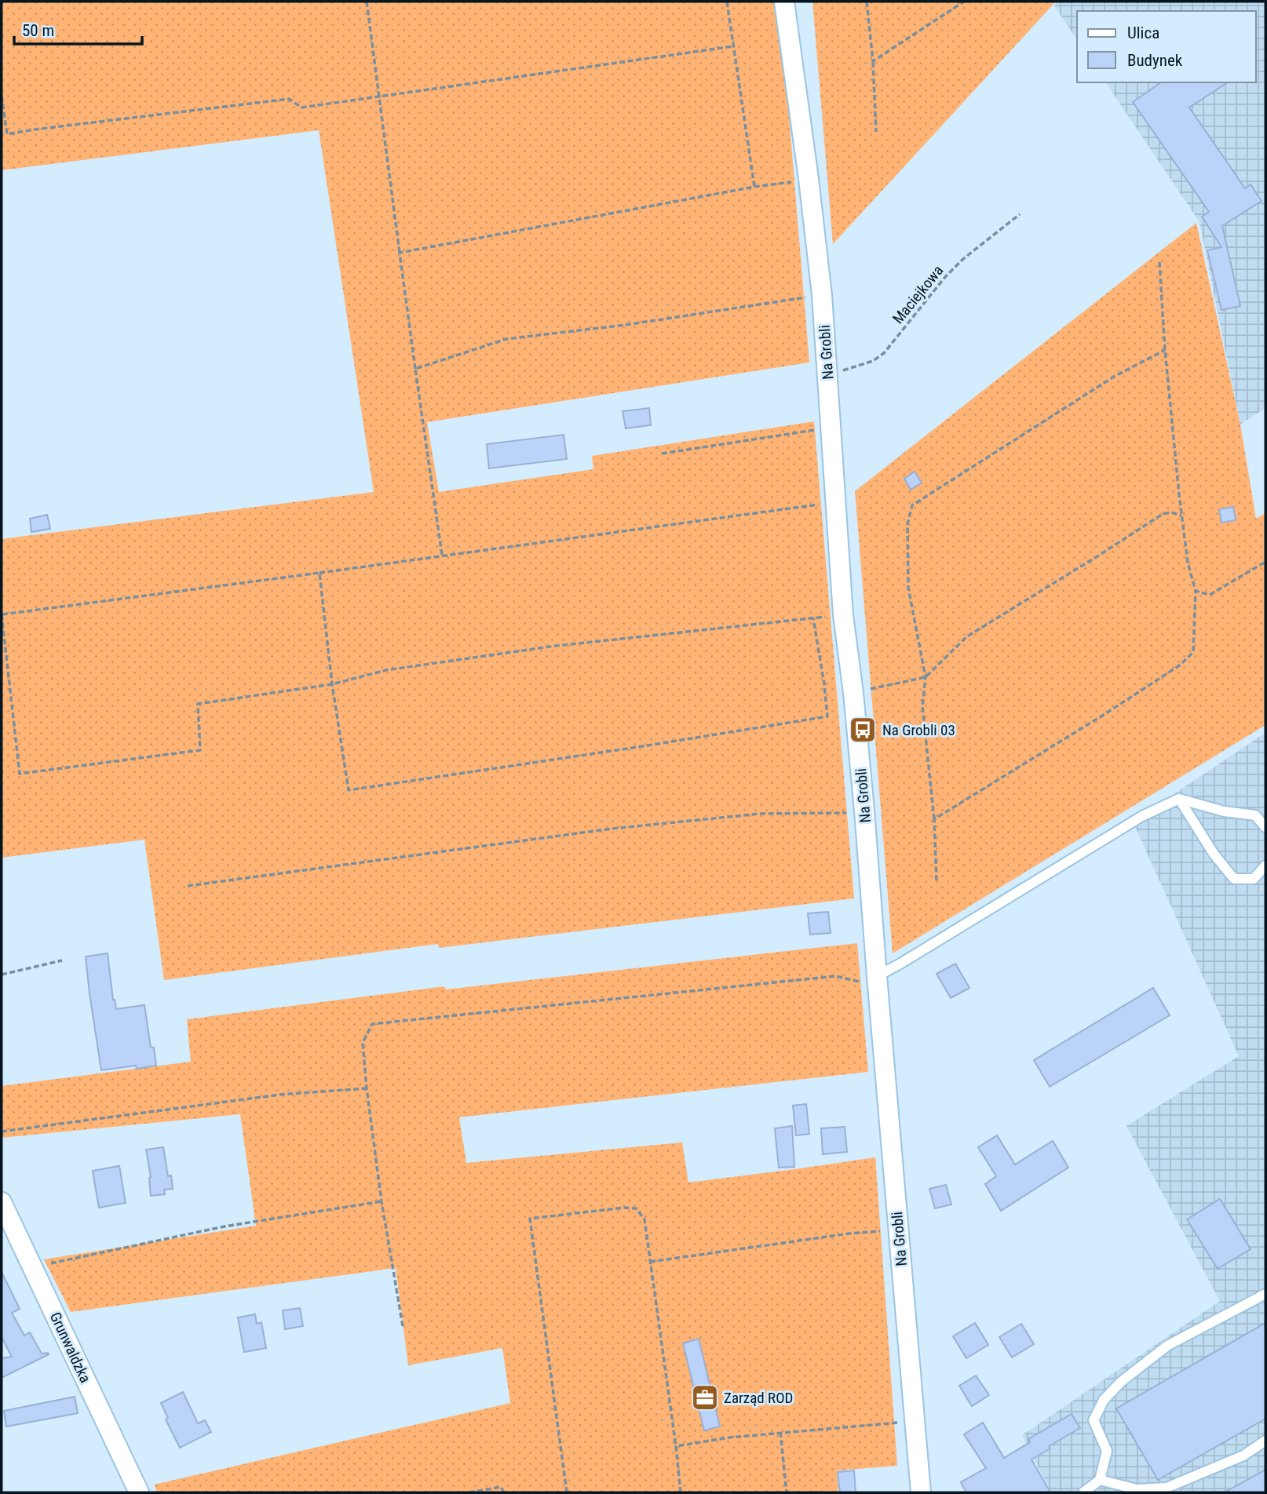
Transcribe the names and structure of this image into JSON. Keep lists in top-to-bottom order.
{
  "streets": {
    "street": ["Na Grobli", "Grunwaldzka"],
    "path": ["Maciejkowa"]
  },
  "crossings": [
    ["Maciejkowa", "Na Grobli"]
  ],
  "places": {
    "bus stop": ["Na Grobli 03"],
    "office": ["Zarząd ROD"]
  },
  "legend": ["Ulica", "Budynek"],
  "scale_bar": "50 m"
}
